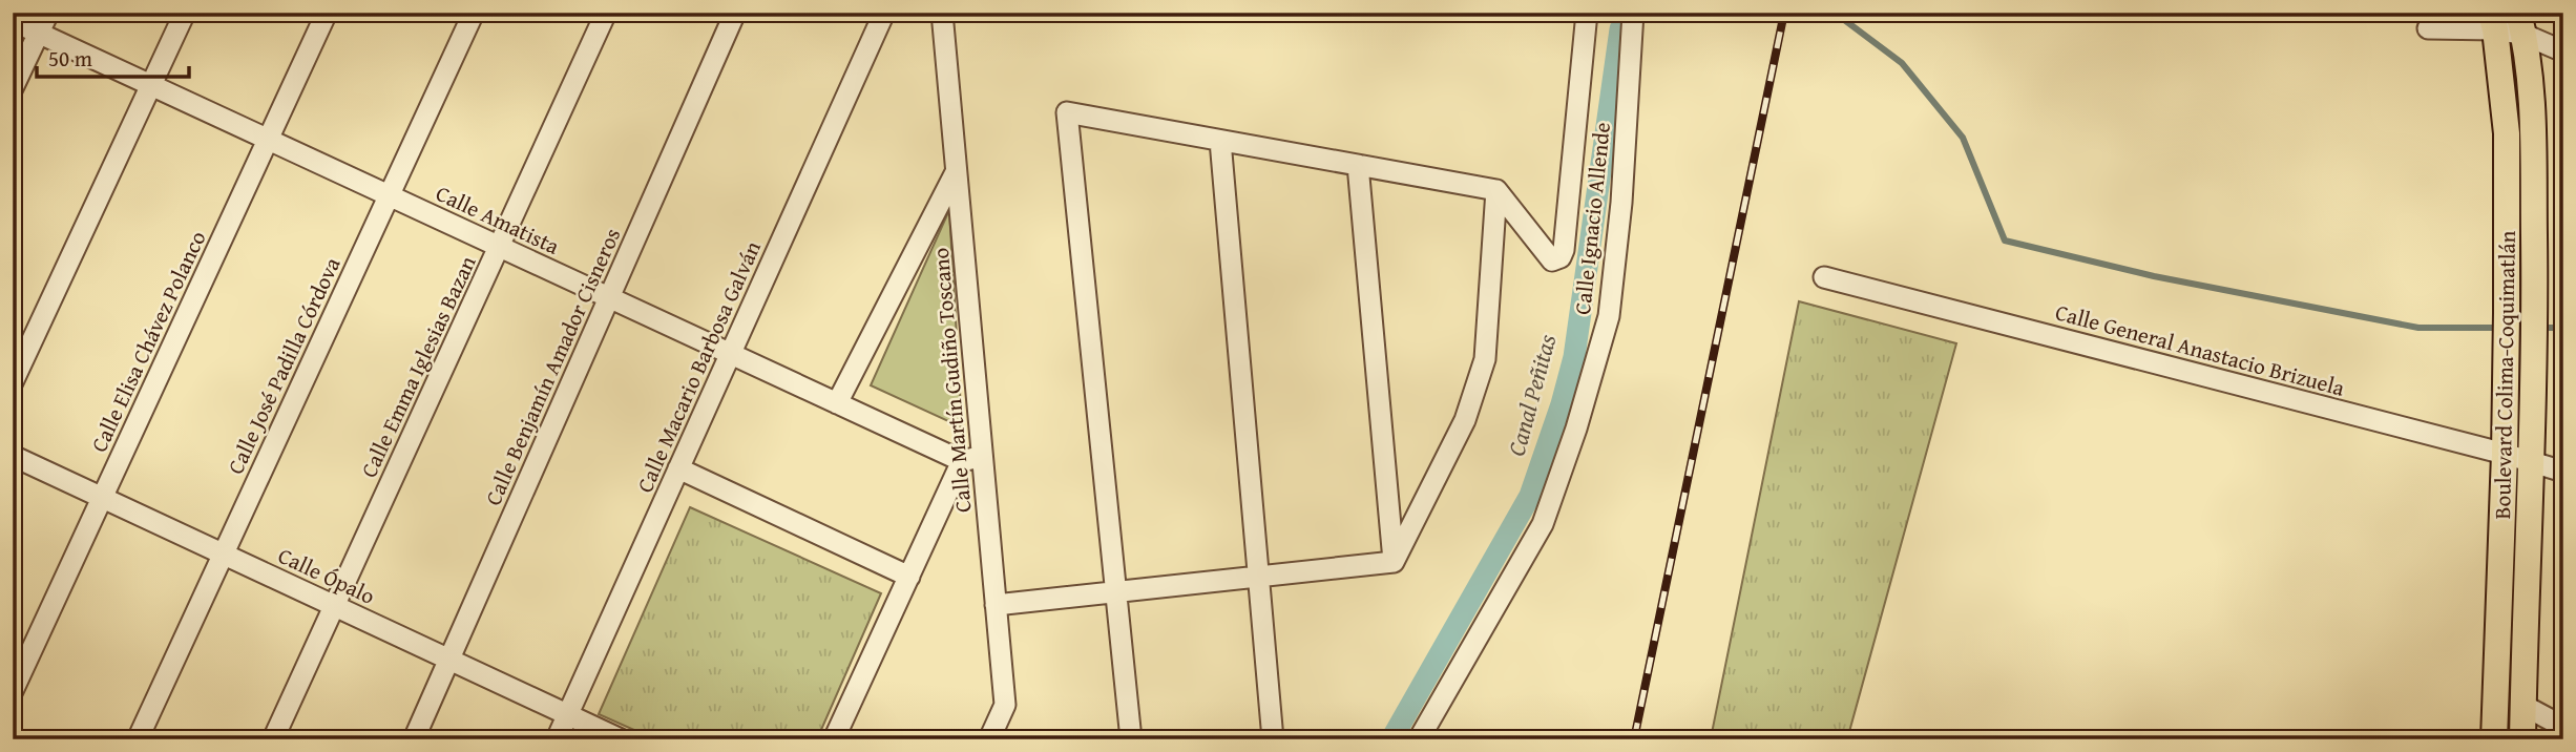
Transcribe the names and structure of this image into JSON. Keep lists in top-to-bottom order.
{
  "streets": {
    "main road": ["Boulevard Colima-Coquimatlán"],
    "street": [
      "Calle Ignacio Allende",
      "Calle Amatista",
      "Calle Elisa Chávez Polanco",
      "Calle General Anastacio Brizuela",
      "Calle José Padilla Córdova",
      "Calle Emma Iglesias Bazan",
      "Calle Benjamín Amador Cisneros",
      "Calle Macario Barbosa Galván",
      "Calle Martín Gudiño Toscano",
      "Calle Ópalo"
    ]
  },
  "crossings": [
    ["Calle Amatista", "Calle Elisa Chávez Polanco"],
    ["Calle Amatista", "Calle José Padilla Córdova"],
    ["Calle Amatista", "Calle Emma Iglesias Bazan"],
    ["Calle Amatista", "Calle Benjamín Amador Cisneros"],
    ["Calle Amatista", "Calle Macario Barbosa Galván"],
    ["Calle Amatista", "Calle Martín Gudiño Toscano"],
    ["Calle Elisa Chávez Polanco", "Calle Ópalo"],
    ["Calle General Anastacio Brizuela", "Boulevard Colima-Coquimatlán"],
    ["Calle José Padilla Córdova", "Calle Ópalo"],
    ["Calle Emma Iglesias Bazan", "Calle Ópalo"],
    ["Calle Benjamín Amador Cisneros", "Calle Ópalo"],
    ["Calle Macario Barbosa Galván", "Calle Ópalo"]
  ],
  "water": ["Canal Peñitas"],
  "scale_bar": "50 m"
}
